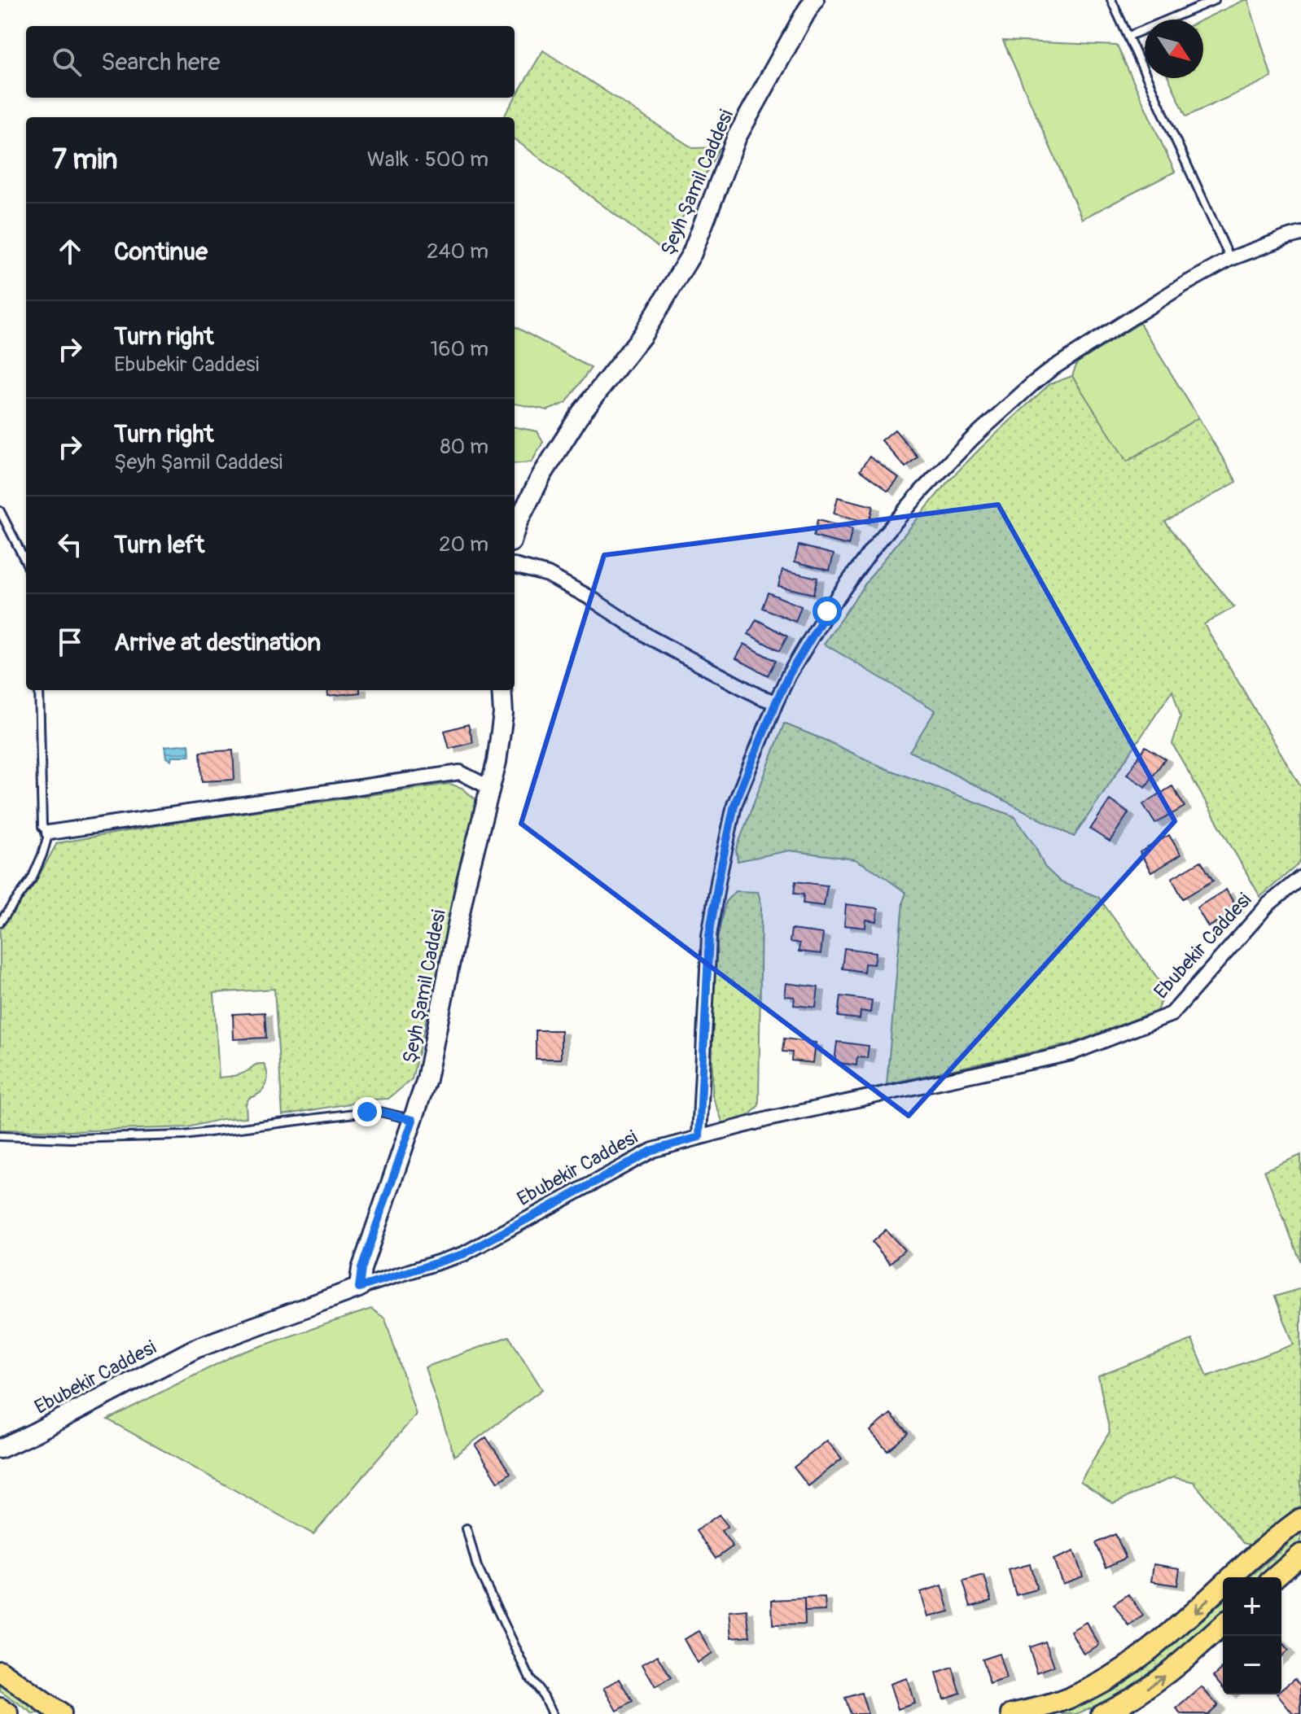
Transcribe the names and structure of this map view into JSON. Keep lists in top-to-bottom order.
{
  "streets": {
    "street": ["Şeyh Şamil Caddesi", "Ebubekir Caddesi"]
  },
  "crossings": [
    ["Şeyh Şamil Caddesi", "Ebubekir Caddesi"]
  ],
  "north": "bottom right",
  "page": {
    "search": "Search here",
    "heading": ["7 min", "Walk · 500 m"],
    "list": [
      ["Continue", "240 m"],
      ["Turn right", "Ebubekir Caddesi", "160 m"],
      ["Turn right", "Şeyh Şamil Caddesi", "80 m"],
      ["Turn left", "20 m"],
      "Arrive at destination"
    ],
    "map_buttons": ["+", "−"]
  }
}
